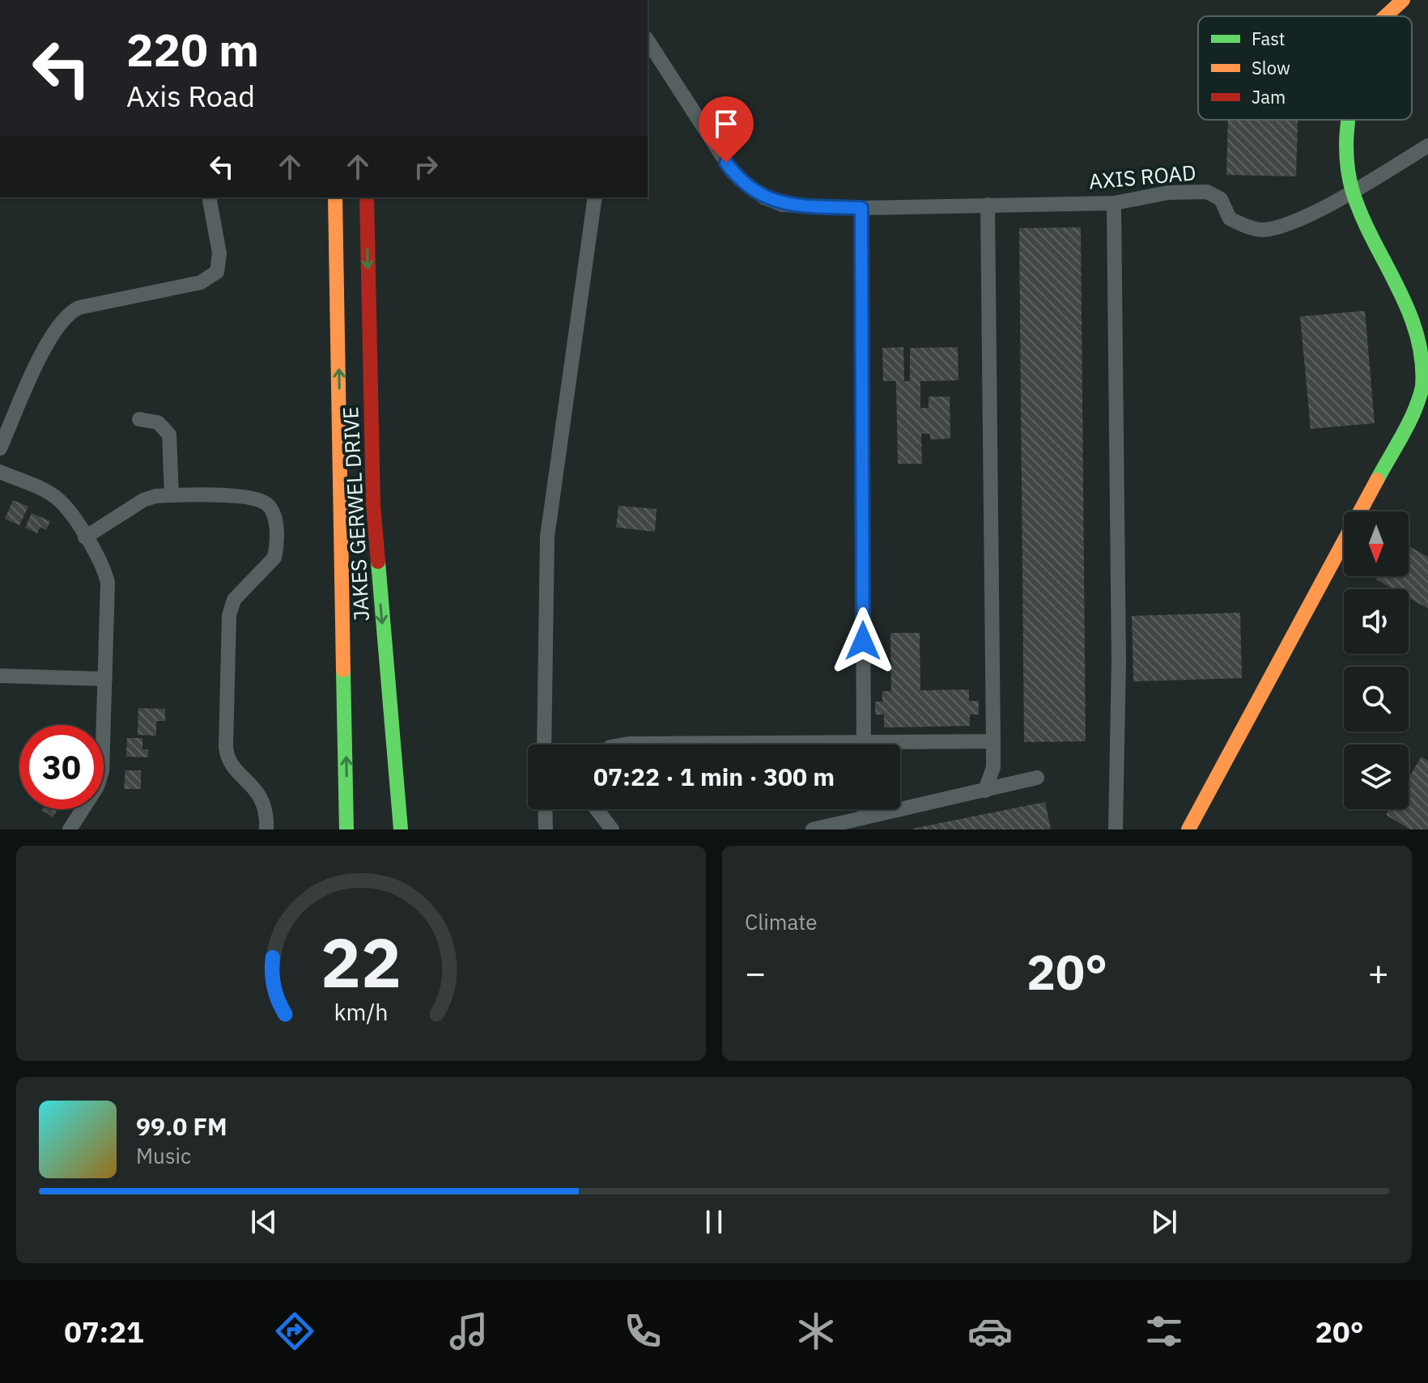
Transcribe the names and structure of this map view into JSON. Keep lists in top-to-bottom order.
{
  "streets": {
    "main road": ["JAKES GERWEL DRIVE"],
    "street": ["AXIS ROAD"]
  },
  "legend": ["Fast", "Slow", "Jam"],
  "north": "bottom",
  "page": {
    "turn": ["220 m", "Axis Road"],
    "limit": "30",
    "trip": "07:22 · 1 min · 300 m",
    "tile": "Climate",
    "heat": ["−", "20°", "+"],
    "song": ["99.0 FM", "Music"],
    "tabs": ["07:21", "20°"],
    "gauge": ["22", "km/h"]
  }
}
